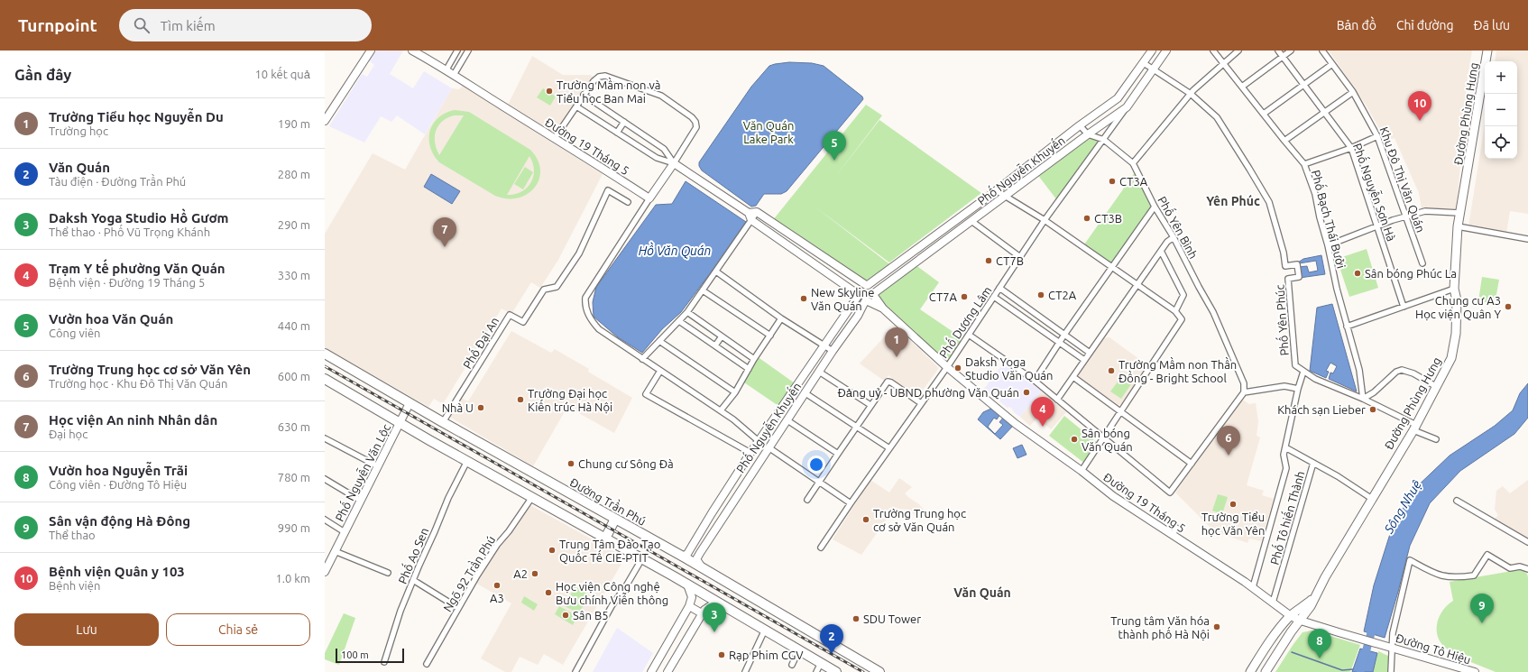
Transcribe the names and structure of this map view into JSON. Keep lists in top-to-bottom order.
{
  "streets": {
    "highway": ["Đường Trần Phú"],
    "main road": ["Đường Phùng Hưng"],
    "street": [
      "Đường 19 Tháng 5",
      "Phố Nguyễn Khuyến",
      "Khu Đô Thị Văn Quán",
      "Phố Nguyễn Sơn Hà",
      "Phố Bạch Thái Bưởi",
      "Phố Yên Bình",
      "Phố Yên Phúc",
      "Phố Dương Lâm",
      "Phố Đại An",
      "Phố Nguyễn Văn Lộc",
      "Phố Tô hiến Thành",
      "Phố Ao Sen",
      "Ngõ 92 Trần Phú",
      "Đường Tô Hiệu"
    ]
  },
  "crossings": [
    ["Đường Phùng Hưng", "Đường 19 Tháng 5"],
    ["Đường Phùng Hưng", "Phố Yên Phúc"],
    ["Đường Phùng Hưng", "Phố Tô hiến Thành"],
    ["Đường Phùng Hưng", "Đường Tô Hiệu"],
    ["Đường 19 Tháng 5", "Phố Nguyễn Khuyến"],
    ["Đường 19 Tháng 5", "Phố Dương Lâm"],
    ["Đường 19 Tháng 5", "Phố Tô hiến Thành"],
    ["Đường 19 Tháng 5", "Đường Tô Hiệu"],
    ["Phố Nguyễn Khuyến", "Phố Yên Phúc"],
    ["Phố Nguyễn Khuyến", "Phố Dương Lâm"],
    ["Phố Nguyễn Khuyến", "Đường Trần Phú"],
    ["Phố Bạch Thái Bưởi", "Phố Yên Phúc"],
    ["Phố Đại An", "Đường Trần Phú"],
    ["Phố Nguyễn Văn Lộc", "Đường Trần Phú"]
  ],
  "districts": ["Yên Phúc", "Văn Quán"],
  "water": ["Hồ Văn Quán", "Sông Nhuệ"],
  "parks": ["Văn Quán Lake Park"],
  "places": [
    "Trường Mầm non và Tiểu học Ban Mai",
    "CT3A",
    "CT3B",
    "CT7B",
    "Sân bóng Phúc La",
    "CT2A",
    "CT7A",
    "New Skyline Văn Quán",
    "Chung cư A3 Học viện Quân Y",
    "Daksh Yoga Studio Văn Quán",
    "Trường Mầm non Thần Đồng - Bright School",
    "Đảng uỷ - UBND phường Văn Quán",
    "Trường Đại học Kiến trúc Hà Nội",
    "Nhà U",
    "Khách sạn Lieber",
    "Sân bóng Văn Quán",
    "Chung cư Sông Đà",
    "Trường Tiểu học Văn Yên",
    "Trường Trung học cơ sở Văn Quán",
    "Trung Tâm Đào Tạo Quốc Tế CIE-PTIT",
    "A2",
    "A3",
    "Học viện Công nghệ Bưu chính Viễn thông",
    "Sân B5",
    "SDU Tower",
    "Trung tâm Văn hóa thành phố Hà Nội",
    "Rạp Phim CGV"
  ],
  "scale_bar": "100 m",
  "page": {
    "header": "Turnpoint",
    "search": "Tìm kiếm",
    "nav": ["Bản đồ", "Chỉ đường", "Đã lưu"],
    "heading": ["Gần đây", "10 kết quả"],
    "map_buttons": ["+", "−"],
    "pins": [
      "10",
      "5",
      "7",
      "1",
      "4",
      "6",
      "9",
      "3",
      "2",
      "8"
    ],
    "list": [
      {
        "mark": "1",
        "name": "Trường Tiểu học Nguyễn Du",
        "note": "Trường học",
        "value": "190 m"
      },
      {
        "mark": "2",
        "name": "Văn Quán",
        "note": "Tàu điện · Đường Trần Phú",
        "value": "280 m"
      },
      {
        "mark": "3",
        "name": "Daksh Yoga Studio Hồ Gươm",
        "note": "Thể thao · Phố Vũ Trọng Khánh",
        "value": "290 m"
      },
      {
        "mark": "4",
        "name": "Trạm Y tế phường Văn Quán",
        "note": "Bệnh viện · Đường 19 Tháng 5",
        "value": "330 m"
      },
      {
        "mark": "5",
        "name": "Vườn hoa Văn Quán",
        "note": "Công viên",
        "value": "440 m"
      },
      {
        "mark": "6",
        "name": "Trường Trung học cơ sở Văn Yên",
        "note": "Trường học · Khu Đô Thị Văn Quán",
        "value": "600 m"
      },
      {
        "mark": "7",
        "name": "Học viện An ninh Nhân dân",
        "note": "Đại học",
        "value": "630 m"
      },
      {
        "mark": "8",
        "name": "Vườn hoa Nguyễn Trãi",
        "note": "Công viên · Đường Tô Hiệu",
        "value": "780 m"
      },
      {
        "mark": "9",
        "name": "Sân vận động Hà Đông",
        "note": "Thể thao",
        "value": "990 m"
      },
      {
        "mark": "10",
        "name": "Bệnh viện Quân y 103",
        "note": "Bệnh viện",
        "value": "1.0 km"
      }
    ],
    "buttons": ["Lưu", "Chia sẻ"],
    "scale": "100 m"
  }
}
